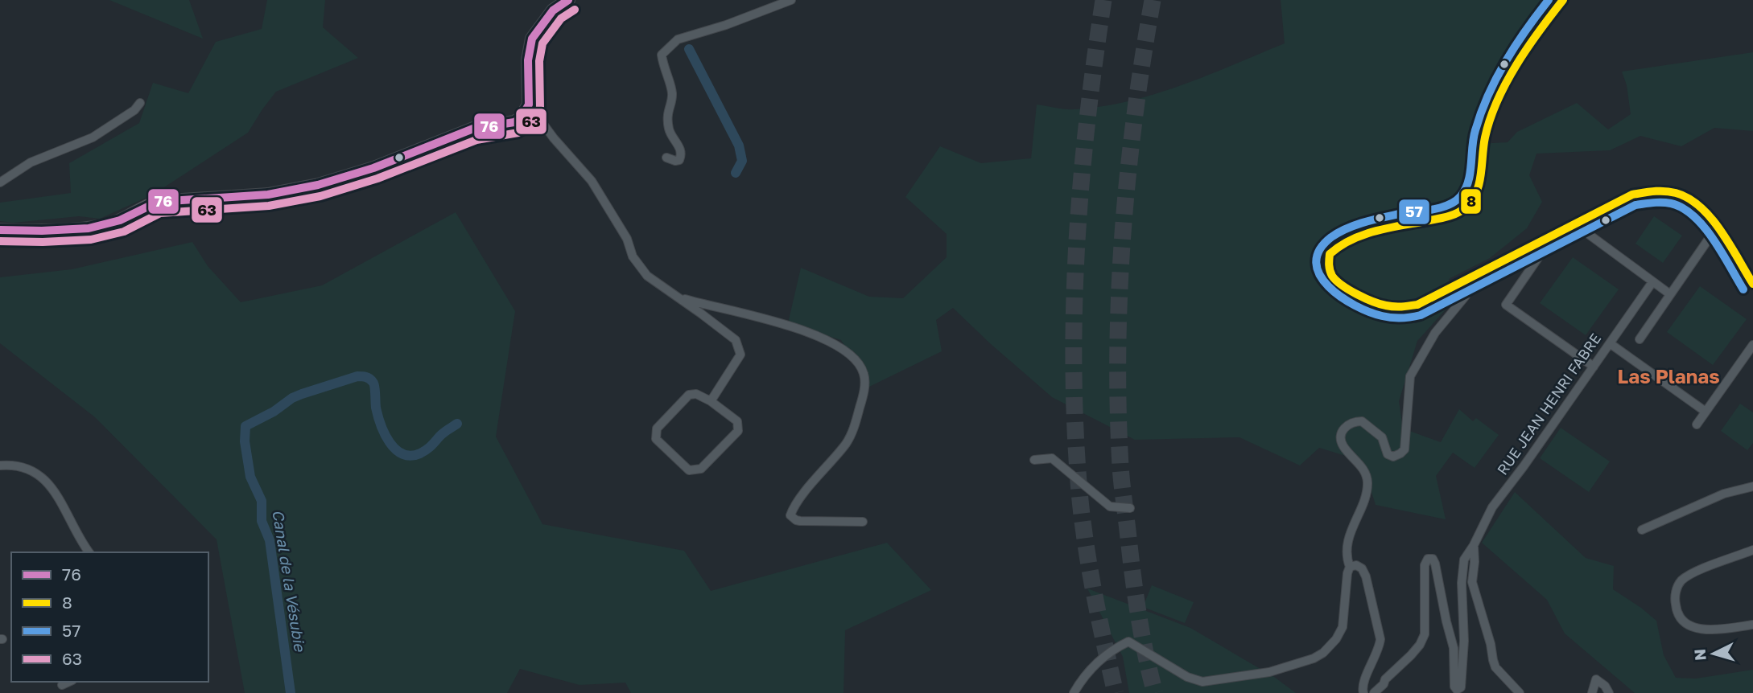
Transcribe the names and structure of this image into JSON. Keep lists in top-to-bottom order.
{
  "streets": {
    "street": ["RUE JEAN HENRI FABRE"]
  },
  "districts": ["Las Planas"],
  "water": ["Canal de la Vésubie"],
  "lines": [
    "transit line 76",
    "transit line 8",
    "transit line 57",
    "transit line 63"
  ],
  "legend": [
    "76",
    "8",
    "57",
    "63"
  ],
  "north": "left"
}
